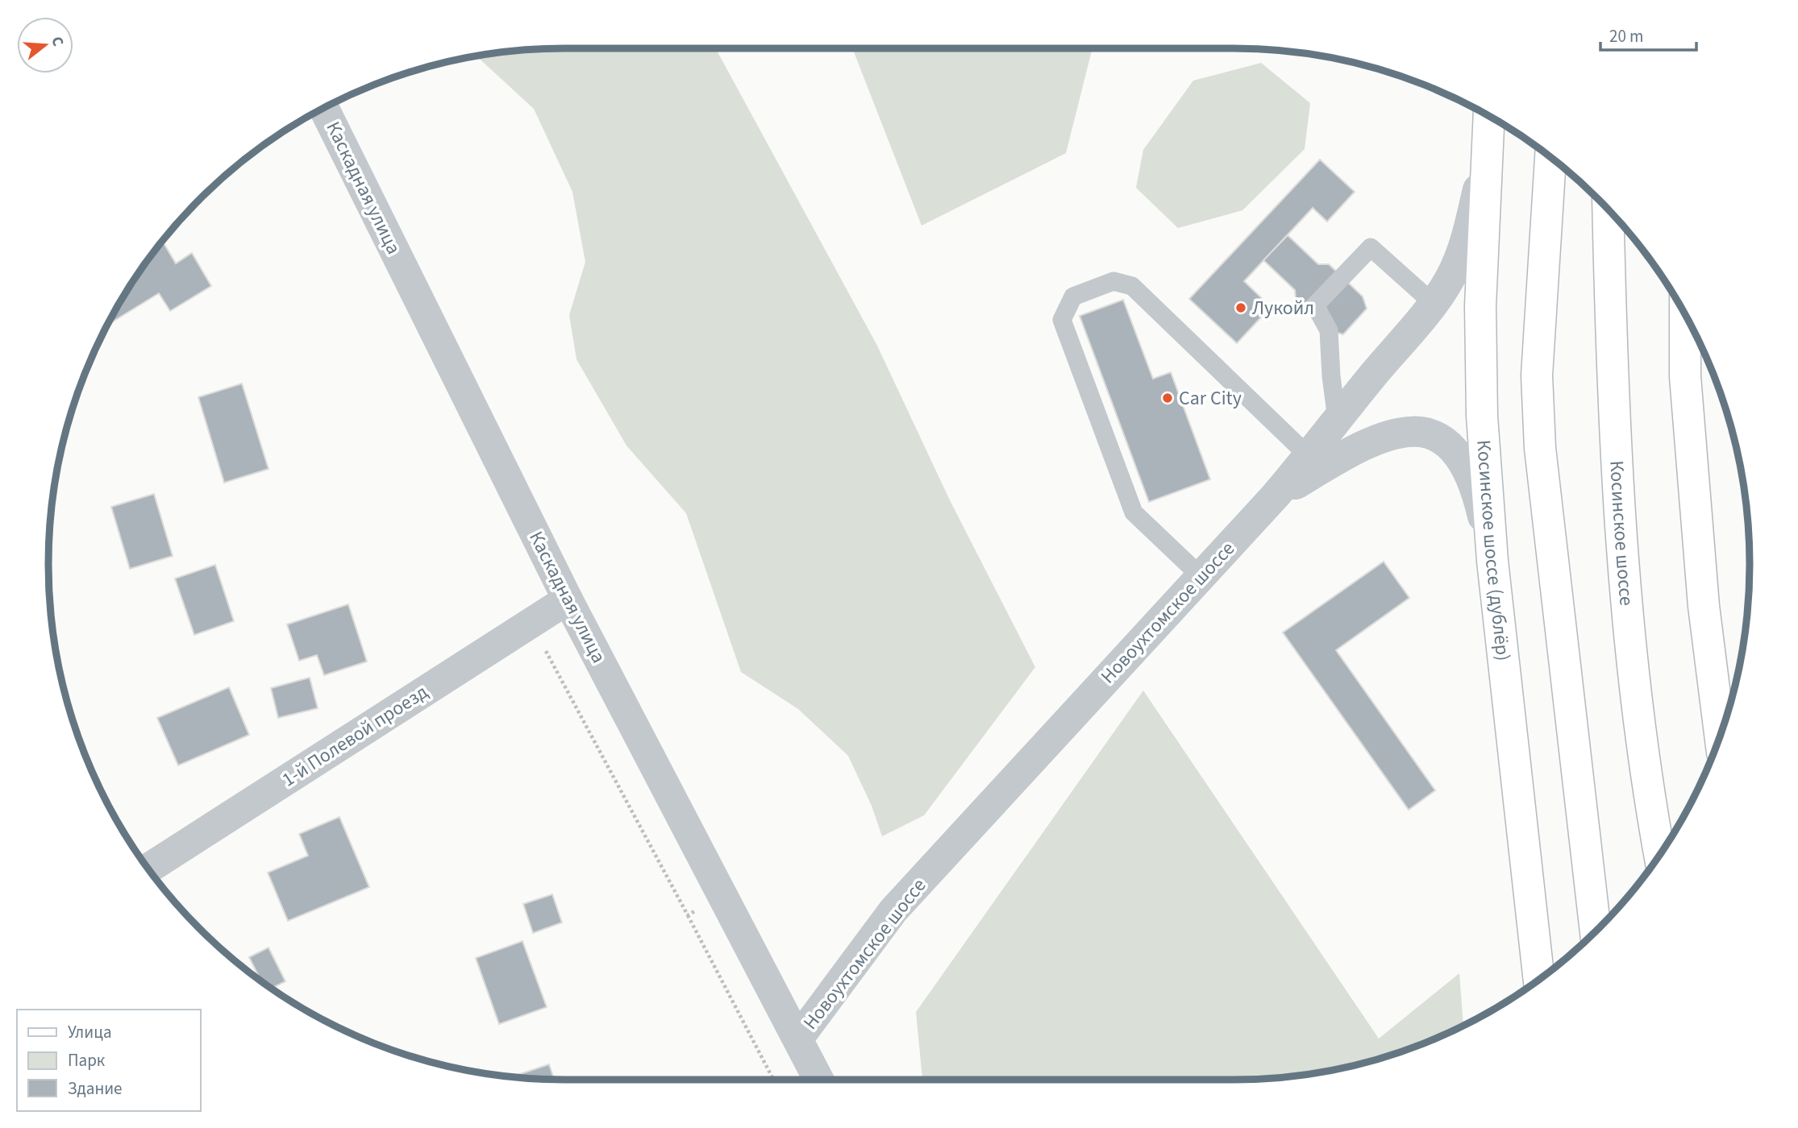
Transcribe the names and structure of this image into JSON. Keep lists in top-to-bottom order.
{
  "streets": {
    "main road": ["Косинское шоссе", "Косинское шоссе (дублёр)"],
    "street": ["Каскадная улица", "Новоухтомское шоссе", "1-й Полевой проезд"]
  },
  "crossings": [
    ["Каскадная улица", "Новоухтомское шоссе"],
    ["Каскадная улица", "1-й Полевой проезд"],
    ["Косинское шоссе (дублёр)", "Новоухтомское шоссе"]
  ],
  "places": ["Лукойл", "Car City"],
  "legend": ["Улица", "Парк", "Здание"],
  "scale_bar": "20 m",
  "north": "right"
}
